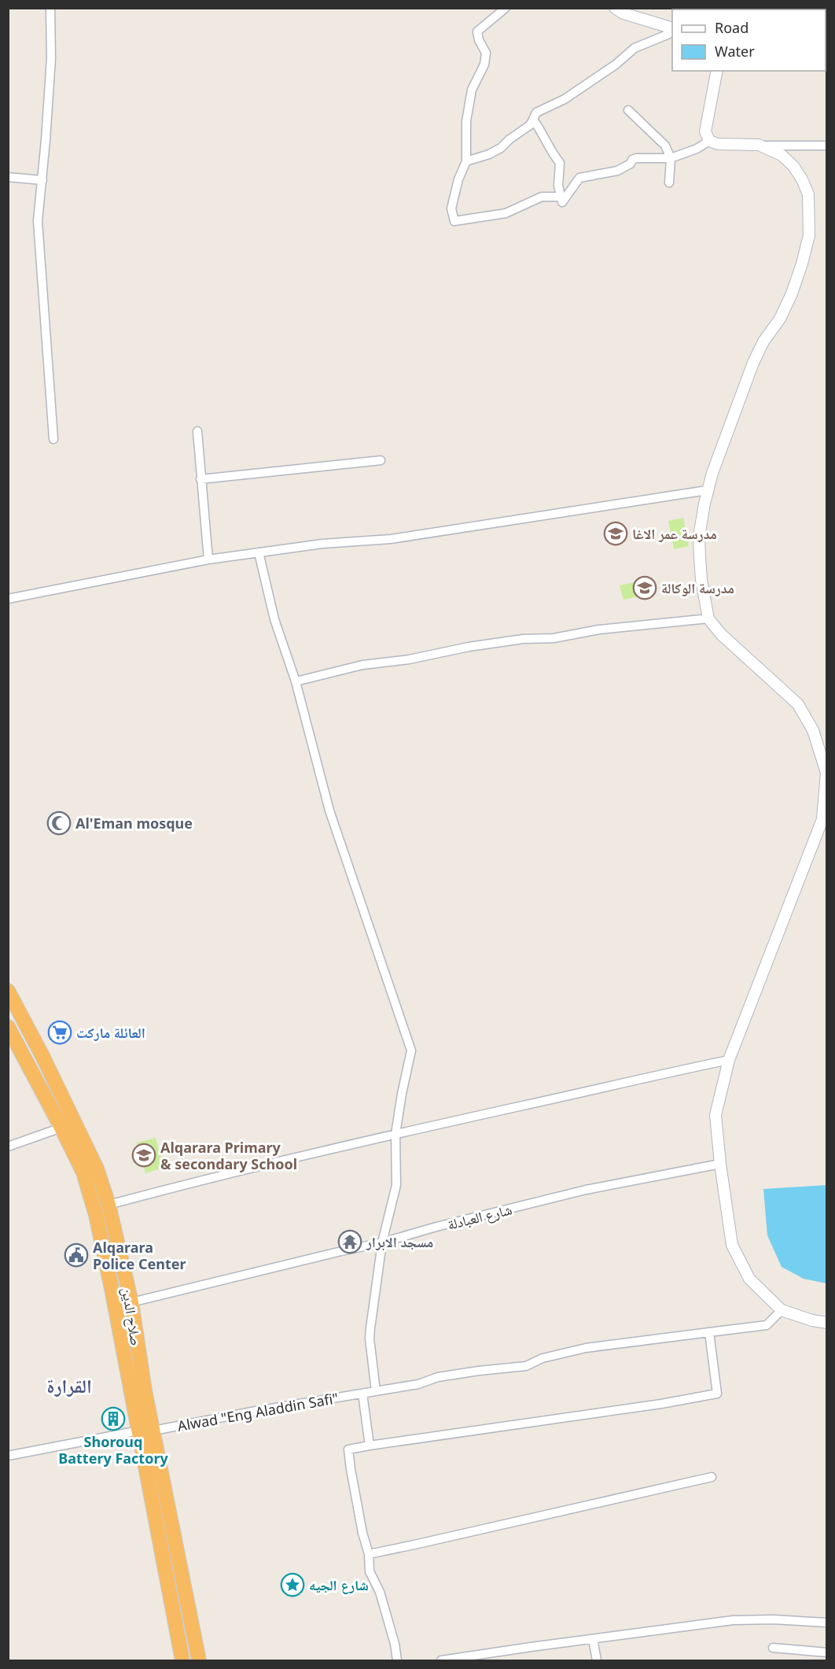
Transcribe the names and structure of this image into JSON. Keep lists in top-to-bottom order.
{
  "streets": {
    "highway": ["صلاح الدين"],
    "street": ["شارع العبادلة", "Alwad \"Eng Aladdin Safi\""]
  },
  "crossings": [
    ["شارع العبادلة", "صلاح الدين"],
    ["صلاح الدين", "Alwad \"Eng Aladdin Safi\""]
  ],
  "districts": ["القرارة"],
  "places": {
    "school or university": ["مدرسة عمر الاغا", "مدرسة الوكالة", "Alqarara Primary & secondary School"],
    "mosque": ["Al'Eman mosque"],
    "supermarket": ["العائلة ماركت"],
    "temple": ["مسجد الابرار"],
    "public building": ["Alqarara Police Center"],
    "building": ["Shorouq Battery Factory"],
    "place": ["شارع الجيه"]
  },
  "legend": ["Road", "Water"]
}
